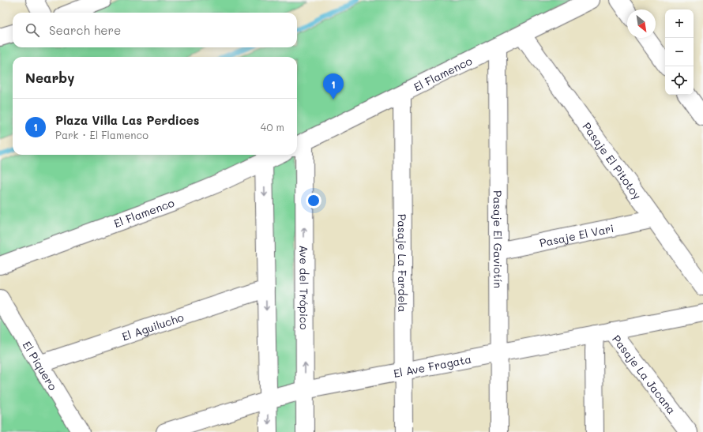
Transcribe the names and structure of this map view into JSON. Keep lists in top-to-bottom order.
{
  "streets": {
    "street": [
      "El Flamenco",
      "Pasaje El Pitotoy",
      "Pasaje El Vari",
      "Pasaje El Gaviotín",
      "Pasaje La Fardela",
      "Ave del Trópico",
      "El Aguilucho",
      "El Piquero",
      "El Ave Fragata",
      "Pasaje La Jacana"
    ]
  },
  "crossings": [
    ["El Flamenco", "Pasaje El Pitotoy"],
    ["El Flamenco", "Pasaje El Gaviotín"],
    ["El Flamenco", "Pasaje La Fardela"],
    ["El Flamenco", "Ave del Trópico"],
    ["Pasaje El Pitotoy", "Pasaje El Vari"],
    ["Pasaje El Vari", "Pasaje El Gaviotín"],
    ["Pasaje El Gaviotín", "El Ave Fragata"],
    ["Pasaje La Fardela", "El Ave Fragata"],
    ["Ave del Trópico", "El Ave Fragata"],
    ["El Aguilucho", "El Piquero"],
    ["El Ave Fragata", "Pasaje La Jacana"]
  ],
  "north": "bottom right",
  "page": {
    "map_buttons": ["+", "−"],
    "search": "Search here",
    "heading": "Nearby",
    "pins": "1",
    "list": [
      {
        "mark": "1",
        "name": "Plaza Villa Las Perdices",
        "note": "Park · El Flamenco",
        "value": "40 m"
      }
    ]
  }
}
